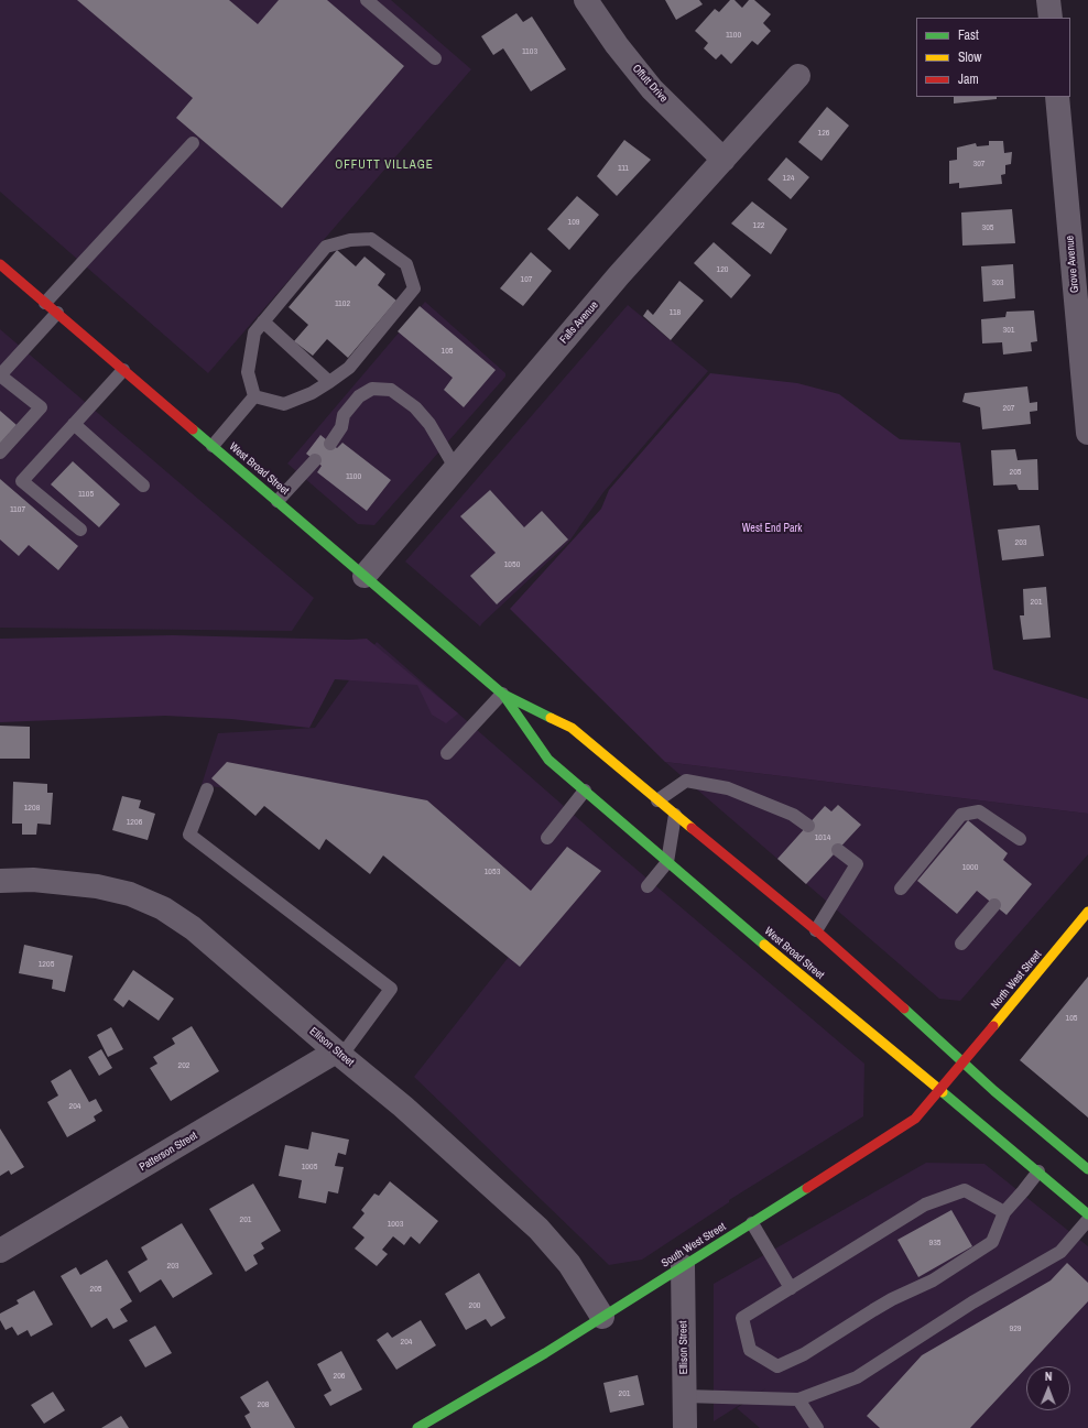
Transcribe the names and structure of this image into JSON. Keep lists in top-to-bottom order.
{
  "streets": {
    "main road": ["West Broad Street", "North West Street", "South West Street"],
    "street": [
      "Offutt Drive",
      "Grove Avenue",
      "Falls Avenue",
      "Ellison Street",
      "Patterson Street"
    ]
  },
  "crossings": [
    ["Offutt Drive", "Falls Avenue"],
    ["Falls Avenue", "West Broad Street"],
    ["West Broad Street", "North West Street"],
    ["West Broad Street", "South West Street"],
    ["North West Street", "South West Street"],
    ["Ellison Street", "Patterson Street"],
    ["Ellison Street", "South West Street"]
  ],
  "districts": ["OFFUTT VILLAGE"],
  "parks": ["West End Park"],
  "house_numbers": [
    "1100",
    "1103",
    "126",
    "307",
    "111",
    "124",
    "109",
    "122",
    "305",
    "120",
    "107",
    "303",
    "1102",
    "118",
    "301",
    "105",
    "207",
    "205",
    "1100",
    "1105",
    "1107",
    "203",
    "1050",
    "201",
    "1208",
    "1206",
    "1014",
    "1000",
    "1053",
    "1205",
    "105",
    "202",
    "204",
    "1005",
    "201",
    "1003",
    "935",
    "203",
    "205",
    "200",
    "929",
    "204",
    "206",
    "201",
    "208"
  ],
  "legend": ["Fast", "Slow", "Jam"],
  "north": "top"
}
